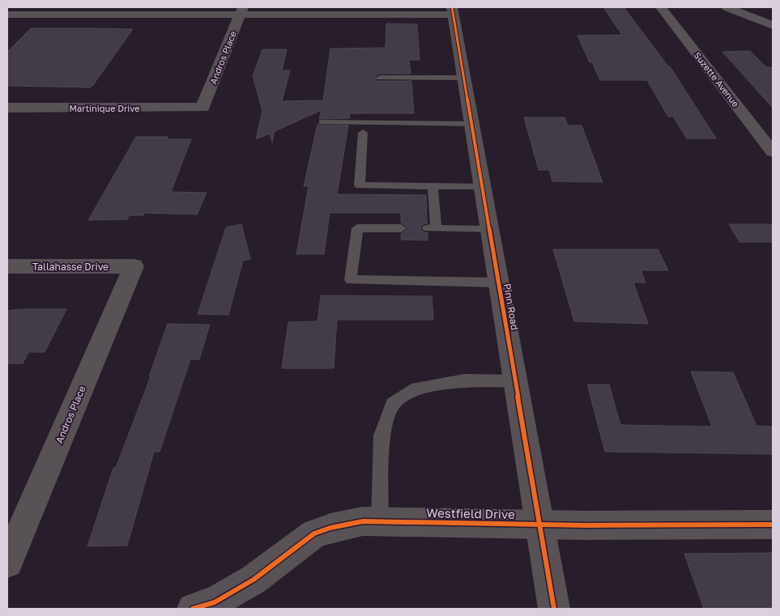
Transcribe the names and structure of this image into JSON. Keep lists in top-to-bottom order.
{
  "streets": {
    "street": [
      "Andros Place",
      "Suzette Avenue",
      "Martinique Drive",
      "Tallahasse Drive",
      "Pinn Road",
      "Westfield Drive"
    ]
  },
  "crossings": [
    ["Andros Place", "Martinique Drive"],
    ["Andros Place", "Tallahasse Drive"],
    ["Pinn Road", "Westfield Drive"]
  ]
}
